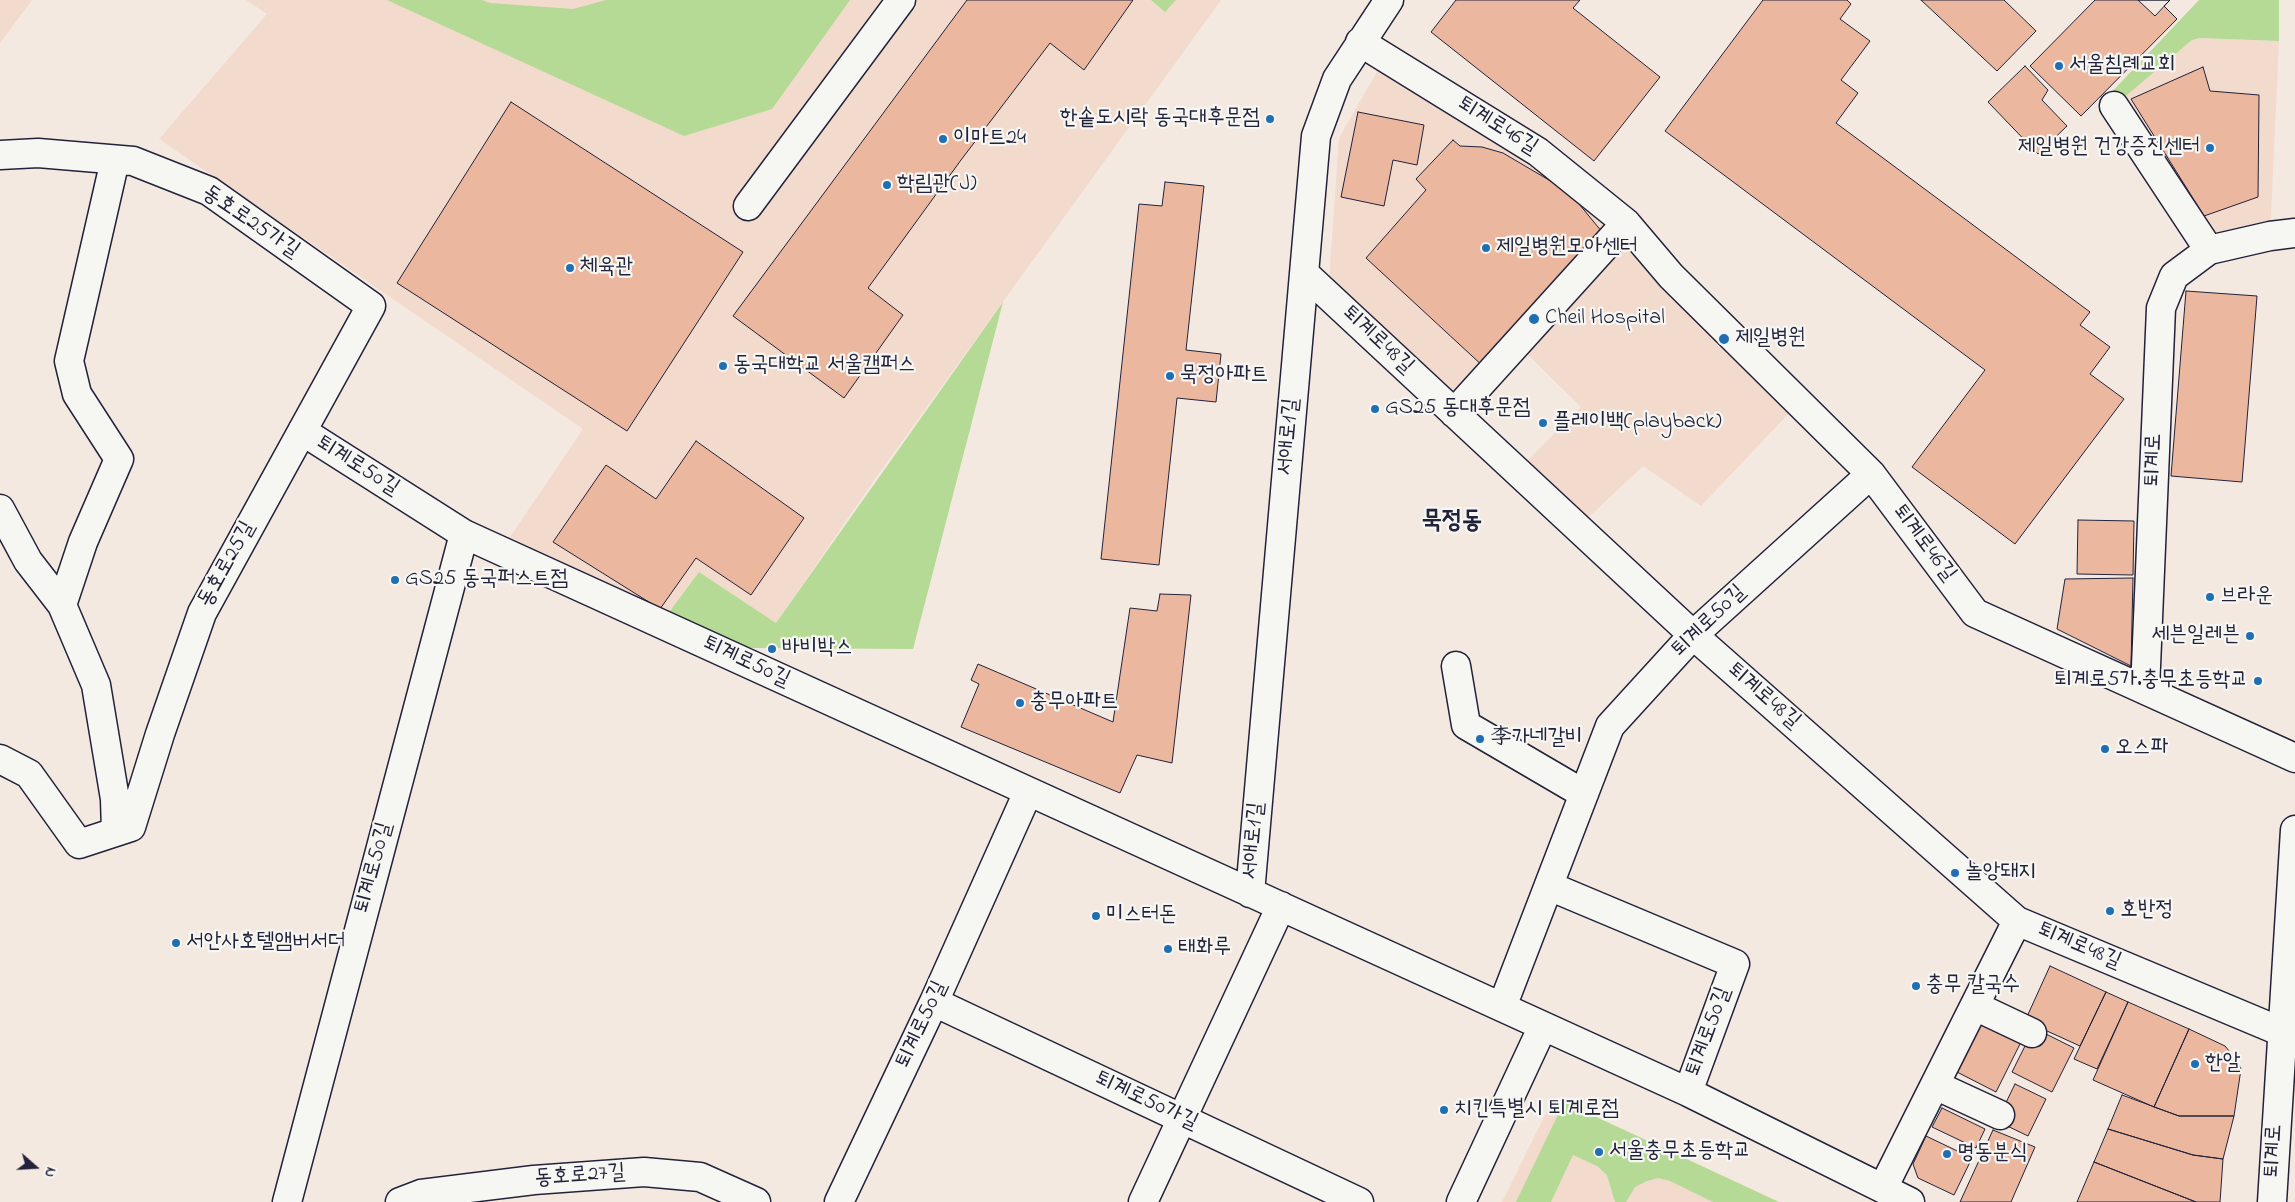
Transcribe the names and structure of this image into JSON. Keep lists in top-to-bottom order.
{
  "streets": {
    "street": [
      "퇴계로46길",
      "동호로25가길",
      "퇴계로48길",
      "서애로1길",
      "퇴계로",
      "퇴계로50길",
      "동호로25길",
      "퇴계로50가길",
      "동호로27길"
    ]
  },
  "crossings": [
    ["퇴계로46길", "서애로1길"],
    ["퇴계로46길", "퇴계로"],
    ["퇴계로46길", "퇴계로50길"],
    ["동호로25가길", "동호로25길"],
    ["퇴계로48길", "서애로1길"],
    ["퇴계로48길", "퇴계로"],
    ["퇴계로48길", "퇴계로50길"],
    ["서애로1길", "퇴계로50길"],
    ["퇴계로50길", "동호로25길"],
    ["퇴계로50길", "퇴계로50가길"]
  ],
  "districts": ["묵정동"],
  "places": [
    "서울침례교회",
    "한솥도시락 동국대후문점",
    "이마트24",
    "제일병원 건강증진센터",
    "학림관(J)",
    "제일병원모아센터",
    "체육관",
    "Cheil Hospital",
    "제일병원",
    "동국대학교 서울캠퍼스",
    "묵정아파트",
    "GS25 동대후문점",
    "플레이백(playback)",
    "GS25 동국퍼스트점",
    "브라운",
    "세븐일레븐",
    "바비박스",
    "퇴계로5가.충무초등학교",
    "충무아파트",
    "李가네갈비",
    "오스파",
    "놀앙돼지",
    "호반정",
    "미스터돈",
    "서안사호텔앰버서더",
    "태화루",
    "충무 칼국수",
    "한알",
    "치킨특별시 퇴계로점",
    "서울충무초등학교",
    "명동분식"
  ],
  "north": "right"
}
